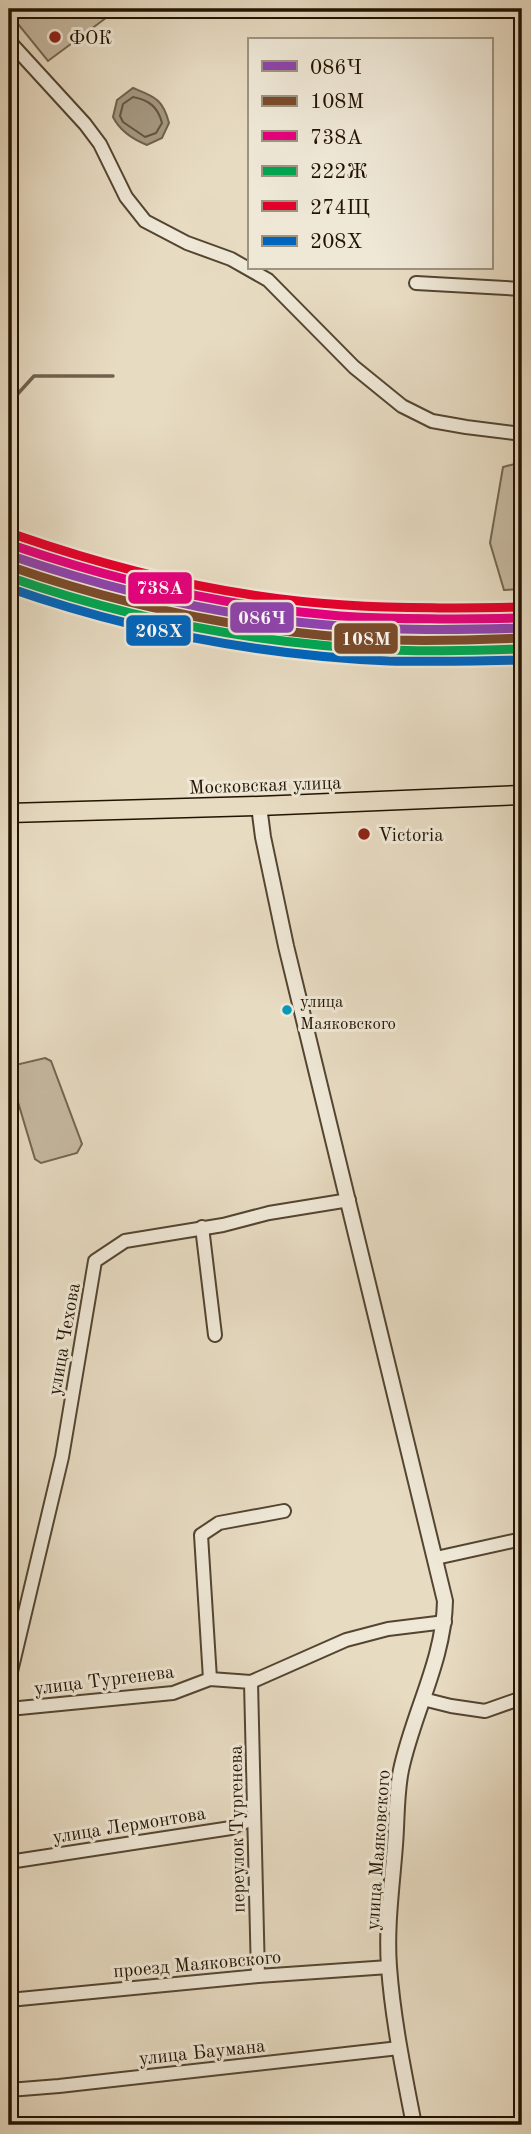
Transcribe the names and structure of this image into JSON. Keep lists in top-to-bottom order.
{
  "streets": {
    "main road": ["Московская улица"],
    "street": [
      "улица Чехова",
      "улица Тургенева",
      "улица Лермонтова",
      "переулок Тургенева",
      "улица Маяковского",
      "проезд Маяковского",
      "улица Баумана"
    ]
  },
  "crossings": [
    ["Московская улица", "улица Маяковского"],
    ["улица Чехова", "улица Маяковского"],
    ["улица Тургенева", "переулок Тургенева"],
    ["улица Тургенева", "улица Маяковского"],
    ["улица Лермонтова", "переулок Тургенева"],
    ["переулок Тургенева", "проезд Маяковского"],
    ["улица Маяковского", "проезд Маяковского"],
    ["улица Маяковского", "улица Баумана"]
  ],
  "places": ["ФОК", "Victoria", "улица Маяковского"],
  "lines": [
    "transit line 274Щ",
    "transit line 738А",
    "transit line 086Ч",
    "transit line 108М",
    "transit line 222Ж",
    "transit line 208Х"
  ],
  "legend": [
    "086Ч",
    "108М",
    "738А",
    "222Ж",
    "274Щ",
    "208Х"
  ]
}
